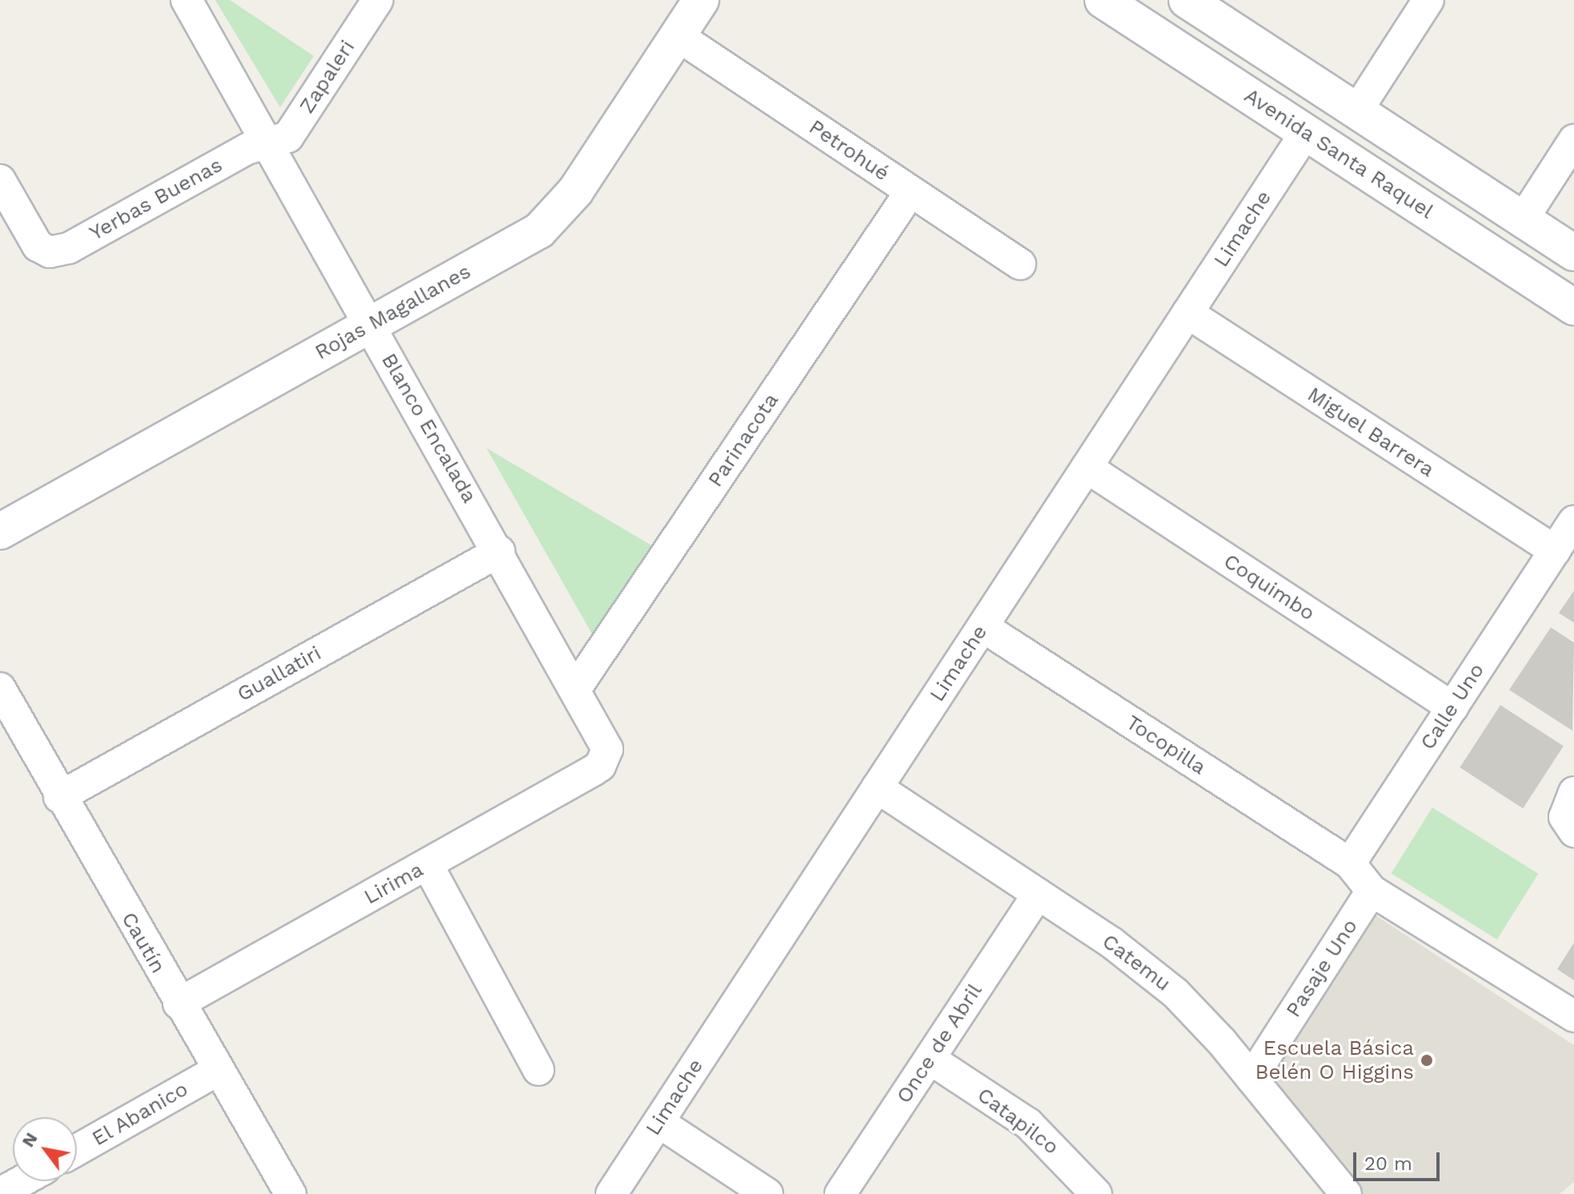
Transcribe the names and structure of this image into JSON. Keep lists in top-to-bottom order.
{
  "streets": {
    "main road": ["Avenida Santa Raquel", "Rojas Magallanes"],
    "street": [
      "Zapaleri",
      "Petrohué",
      "Yerbas Buenas",
      "Limache",
      "Blanco Encalada",
      "Miguel Barrera",
      "Parinacota",
      "Coquimbo",
      "Guallatiri",
      "Calle Uno",
      "Tocopilla",
      "Lirima",
      "Cautín",
      "Catemu",
      "Pasaje Uno",
      "Once de Abril",
      "El Abanico",
      "Catapilco"
    ]
  },
  "crossings": [
    ["Zapaleri", "Yerbas Buenas"],
    ["Zapaleri", "Blanco Encalada"],
    ["Petrohué", "Rojas Magallanes"],
    ["Petrohué", "Parinacota"],
    ["Avenida Santa Raquel", "Limache"],
    ["Yerbas Buenas", "Blanco Encalada"],
    ["Limache", "Miguel Barrera"],
    ["Limache", "Coquimbo"],
    ["Limache", "Tocopilla"],
    ["Limache", "Catemu"],
    ["Rojas Magallanes", "Blanco Encalada"],
    ["Blanco Encalada", "Parinacota"],
    ["Blanco Encalada", "Guallatiri"],
    ["Blanco Encalada", "Lirima"],
    ["Miguel Barrera", "Calle Uno"],
    ["Coquimbo", "Calle Uno"],
    ["Guallatiri", "Cautín"],
    ["Calle Uno", "Tocopilla"],
    ["Lirima", "Cautín"],
    ["Cautín", "El Abanico"],
    ["Catemu", "Pasaje Uno"],
    ["Catemu", "Once de Abril"],
    ["Once de Abril", "Catapilco"]
  ],
  "places": ["Escuela Básica Belén O Higgins"],
  "scale_bar": "20 m",
  "north": "top left"
}
